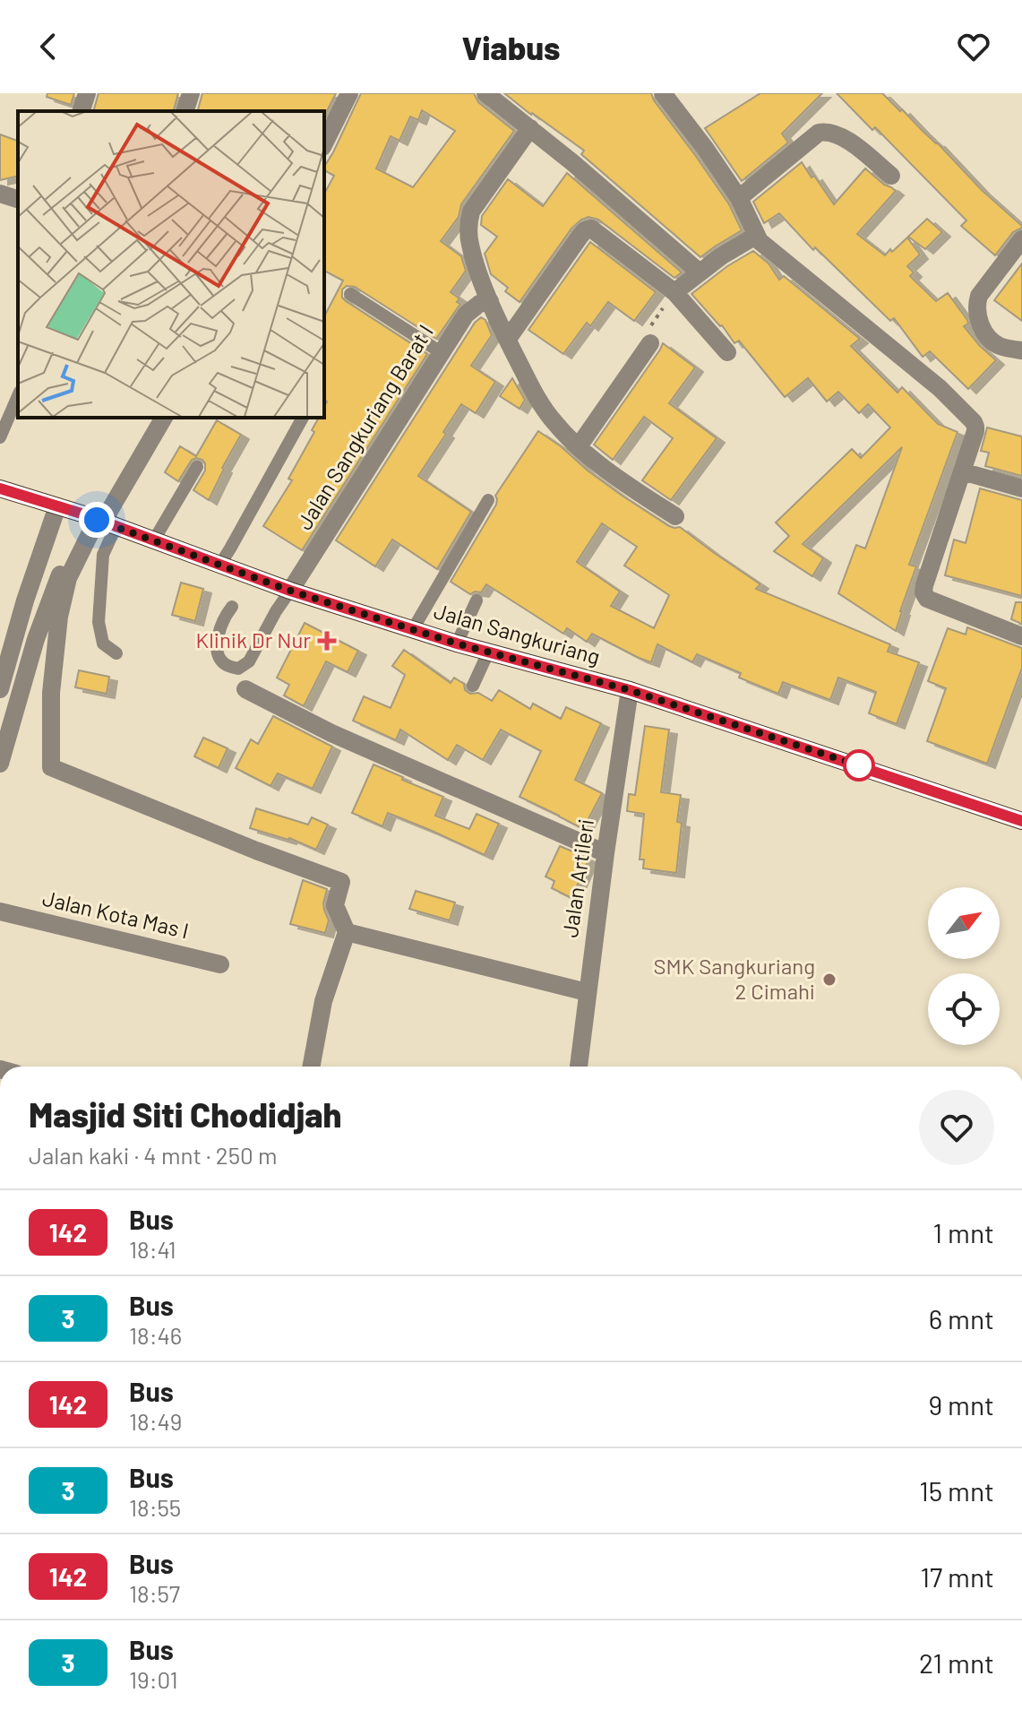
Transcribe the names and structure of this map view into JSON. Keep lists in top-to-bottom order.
{
  "streets": {
    "main road": ["Jalan Sangkuriang"],
    "street": ["Jalan Sangkuriang Barat I", "Jalan Artileri", "Jalan Kota Mas I"]
  },
  "crossings": [
    ["Jalan Sangkuriang Barat I", "Jalan Sangkuriang"],
    ["Jalan Sangkuriang", "Jalan Artileri"]
  ],
  "places": {
    "health": ["Klinik Dr Nur"],
    "other": ["SMK Sangkuriang 2 Cimahi"]
  },
  "lines": ["bus line 142"],
  "north": "top right",
  "page": {
    "header": "Viabus",
    "heading": ["Masjid Siti Chodidjah", "Jalan kaki · 4 mnt · 250 m"],
    "list": [
      {
        "mark": "142",
        "name": "Bus",
        "note": "18:41",
        "value": "1 mnt"
      },
      {
        "mark": "3",
        "name": "Bus",
        "note": "18:46",
        "value": "6 mnt"
      },
      {
        "mark": "142",
        "name": "Bus",
        "note": "18:49",
        "value": "9 mnt"
      },
      {
        "mark": "3",
        "name": "Bus",
        "note": "18:55",
        "value": "15 mnt"
      },
      {
        "mark": "142",
        "name": "Bus",
        "note": "18:57",
        "value": "17 mnt"
      },
      {
        "mark": "3",
        "name": "Bus",
        "note": "19:01",
        "value": "21 mnt"
      }
    ]
  }
}
